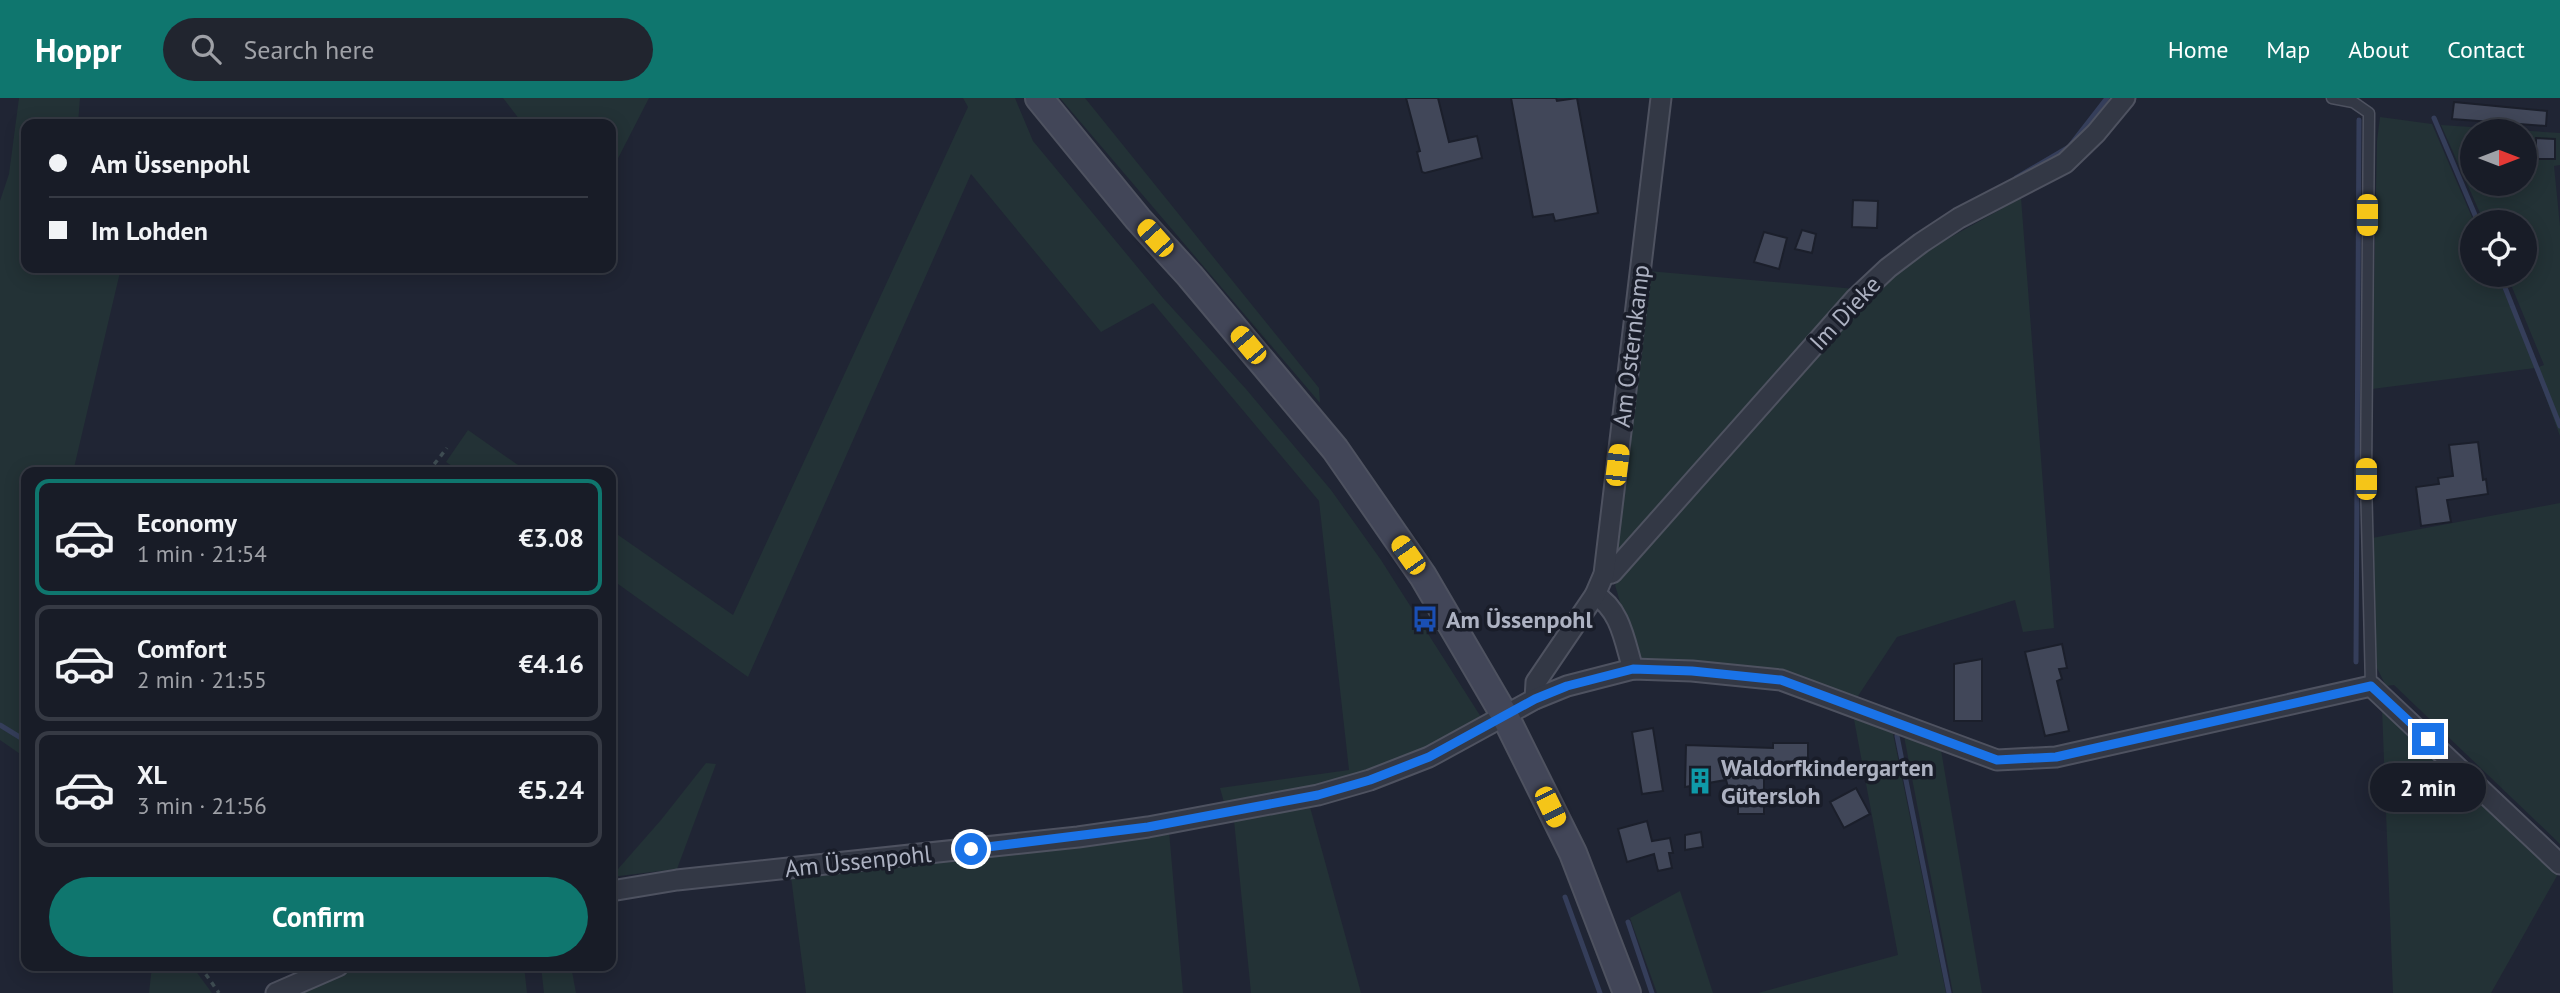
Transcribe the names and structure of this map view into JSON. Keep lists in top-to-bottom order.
{
  "streets": {
    "street": ["Im Dieke", "Am Osternkamp", "Am Üssenpohl"]
  },
  "crossings": [
    ["Im Dieke", "Am Osternkamp"],
    ["Am Osternkamp", "Am Üssenpohl"]
  ],
  "places": {
    "bus stop": ["Am Üssenpohl"],
    "building": ["Waldorfkindergarten Gütersloh"]
  },
  "north": "right",
  "page": {
    "header": "Hoppr",
    "search": "Search here",
    "nav": [
      "Home",
      "Map",
      "About",
      "Contact"
    ],
    "banner": ["Am Üssenpohl", "Im Lohden"],
    "list": [
      {
        "name": "Economy",
        "note": "1 min · 21:54",
        "value": "€3.08"
      },
      {
        "name": "Comfort",
        "note": "2 min · 21:55",
        "value": "€4.16"
      },
      {
        "name": "XL",
        "note": "3 min · 21:56",
        "value": "€5.24"
      }
    ],
    "bubble": "2 min",
    "buttons": "Confirm"
  }
}
